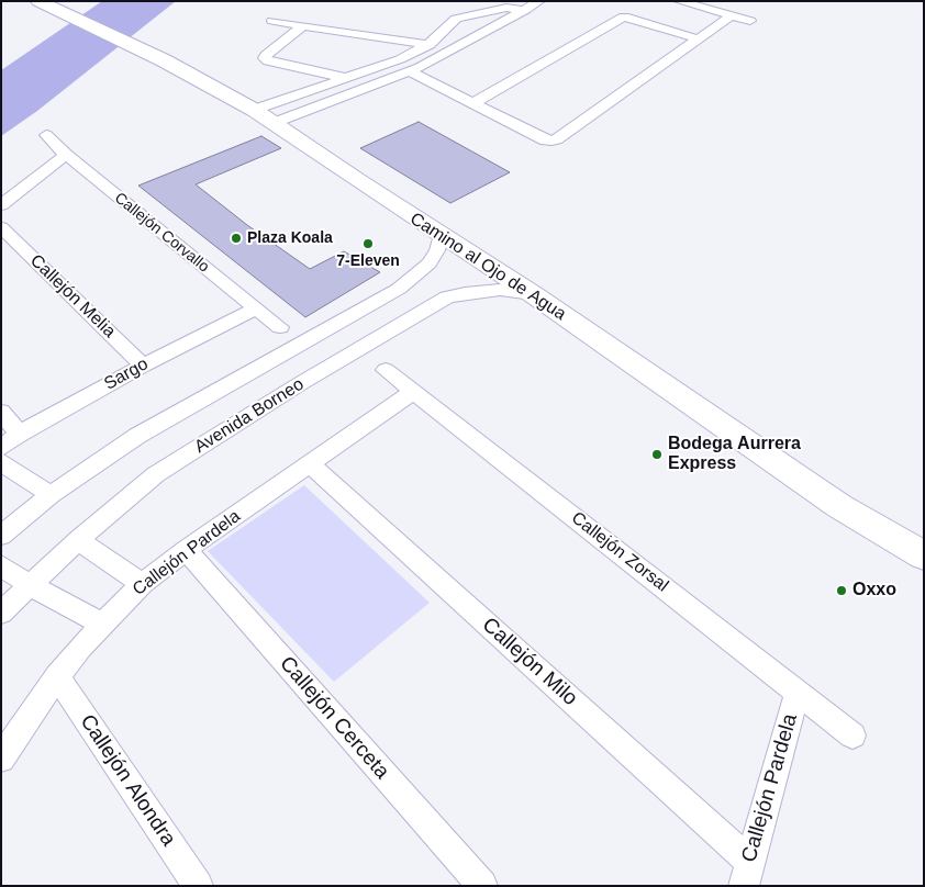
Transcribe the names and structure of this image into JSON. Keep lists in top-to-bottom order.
{
  "streets": {
    "street": [
      "Callejón Corvallo",
      "Camino al Ojo de Agua",
      "Callejón Melia",
      "Sargo",
      "Avenida Borneo",
      "Callejón Zorsal",
      "Callejón Pardela",
      "Callejón Milo",
      "Callejón Cerceta",
      "Callejón Alondra"
    ]
  },
  "crossings": [
    ["Callejón Corvallo", "Sargo"],
    ["Camino al Ojo de Agua", "Avenida Borneo"],
    ["Callejón Melia", "Sargo"],
    ["Callejón Zorsal", "Callejón Pardela"],
    ["Callejón Pardela", "Callejón Milo"],
    ["Callejón Pardela", "Callejón Cerceta"],
    ["Callejón Pardela", "Callejón Alondra"]
  ],
  "places": [
    "Plaza Koala",
    "7-Eleven",
    "Bodega Aurrera Express",
    "Oxxo"
  ]
}
